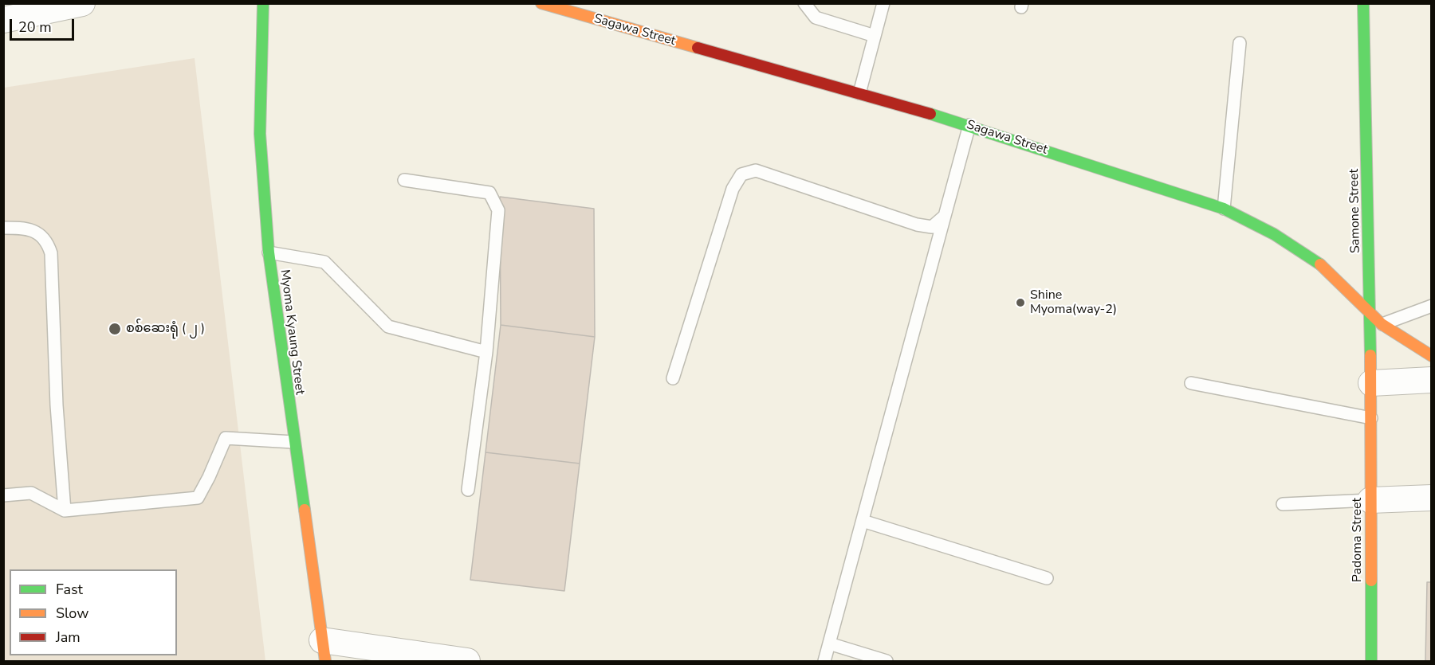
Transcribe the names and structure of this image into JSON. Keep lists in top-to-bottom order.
{
  "streets": {
    "street": [
      "Sagawa Street",
      "Samone Street",
      "Myoma Kyaung Street",
      "Padoma Street"
    ]
  },
  "crossings": [
    ["Sagawa Street", "Samone Street"],
    ["Samone Street", "Padoma Street"]
  ],
  "places": ["Shine Myoma(way-2)", "စစ်ဆေးရုံ ( ၂ )"],
  "legend": ["Fast", "Slow", "Jam"],
  "scale_bar": "20 m"
}
